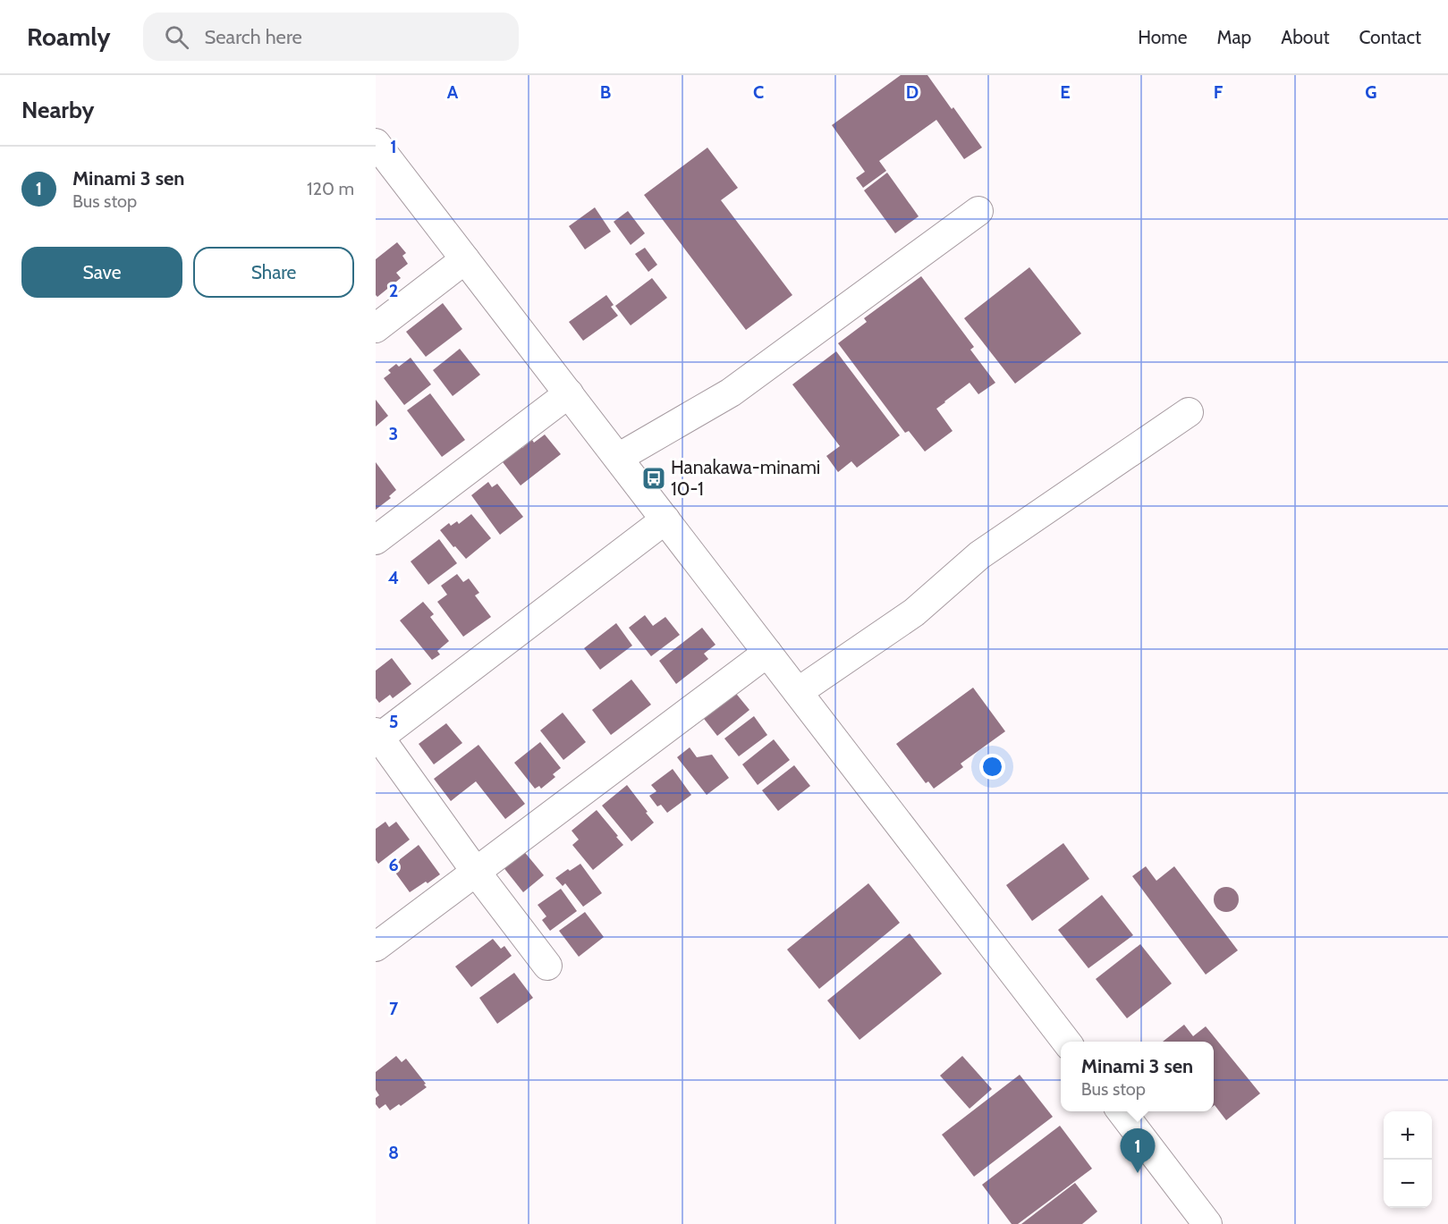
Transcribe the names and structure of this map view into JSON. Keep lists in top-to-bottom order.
{
  "places": {
    "bus stop": ["Hanakawa-minami 10-1"]
  },
  "page": {
    "header": "Roamly",
    "search": "Search here",
    "nav": [
      "Home",
      "Map",
      "About",
      "Contact"
    ],
    "heading": "Nearby",
    "list": [
      {
        "mark": "1",
        "name": "Minami 3 sen",
        "note": "Bus stop",
        "value": "120 m"
      }
    ],
    "buttons": ["Save", "Share"],
    "popup": ["Minami 3 sen", "Bus stop"],
    "map_buttons": ["+", "−"],
    "pins": "1"
  },
  "grid": {
    "columns": [
      "A",
      "B",
      "C",
      "D",
      "E",
      "F",
      "G"
    ],
    "rows": [
      "1",
      "2",
      "3",
      "4",
      "5",
      "6",
      "7",
      "8"
    ]
  }
}
